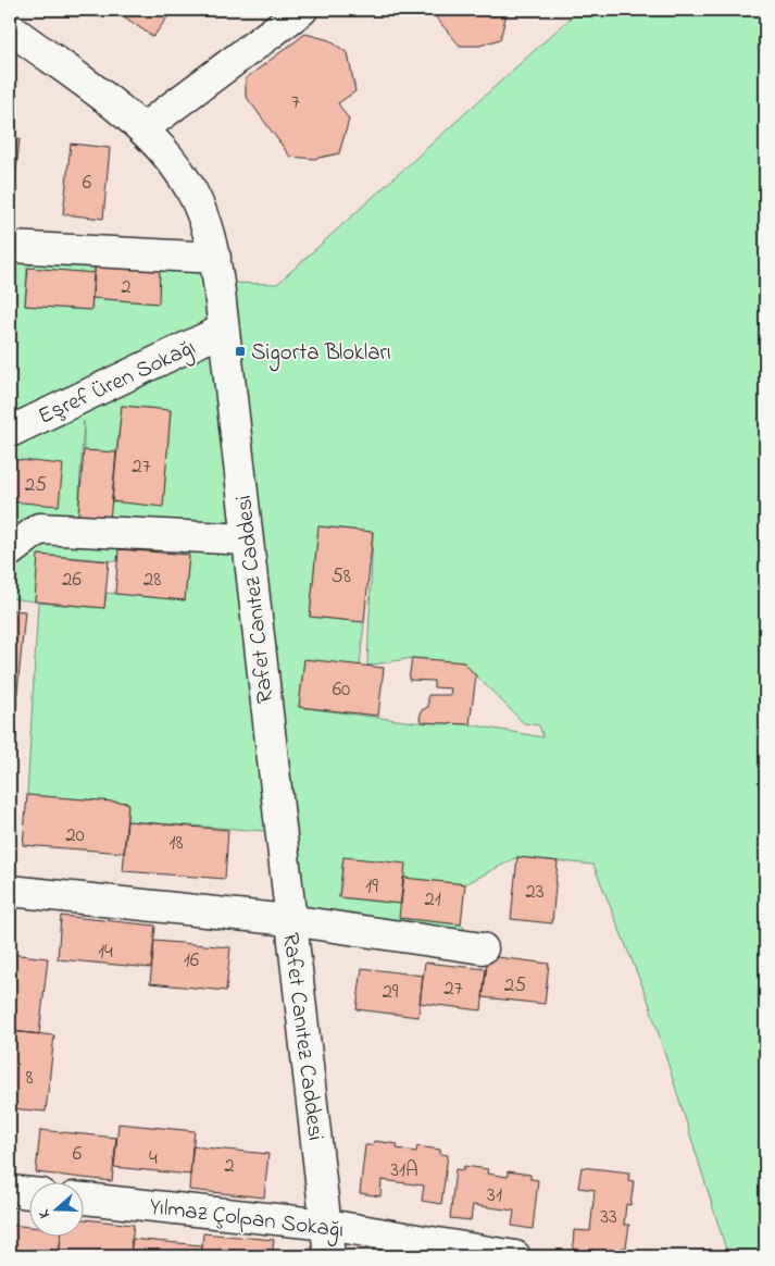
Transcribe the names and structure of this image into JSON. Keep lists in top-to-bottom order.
{
  "streets": {
    "street": ["Eşref Üren Sokağı", "Rafet Canıtez Caddesi", "Yılmaz Çolpan Sokağı"]
  },
  "crossings": [
    ["Eşref Üren Sokağı", "Rafet Canıtez Caddesi"],
    ["Rafet Canıtez Caddesi", "Yılmaz Çolpan Sokağı"]
  ],
  "places": {
    "transit": ["Sigorta Blokları"]
  },
  "house_numbers": [
    "7",
    "6",
    "2",
    "27",
    "25",
    "58",
    "26",
    "28",
    "60",
    "20",
    "18",
    "19",
    "23",
    "21",
    "14",
    "16",
    "25",
    "27",
    "29",
    "8",
    "6",
    "4",
    "2",
    "31A",
    "31",
    "33"
  ],
  "north": "left"
}
